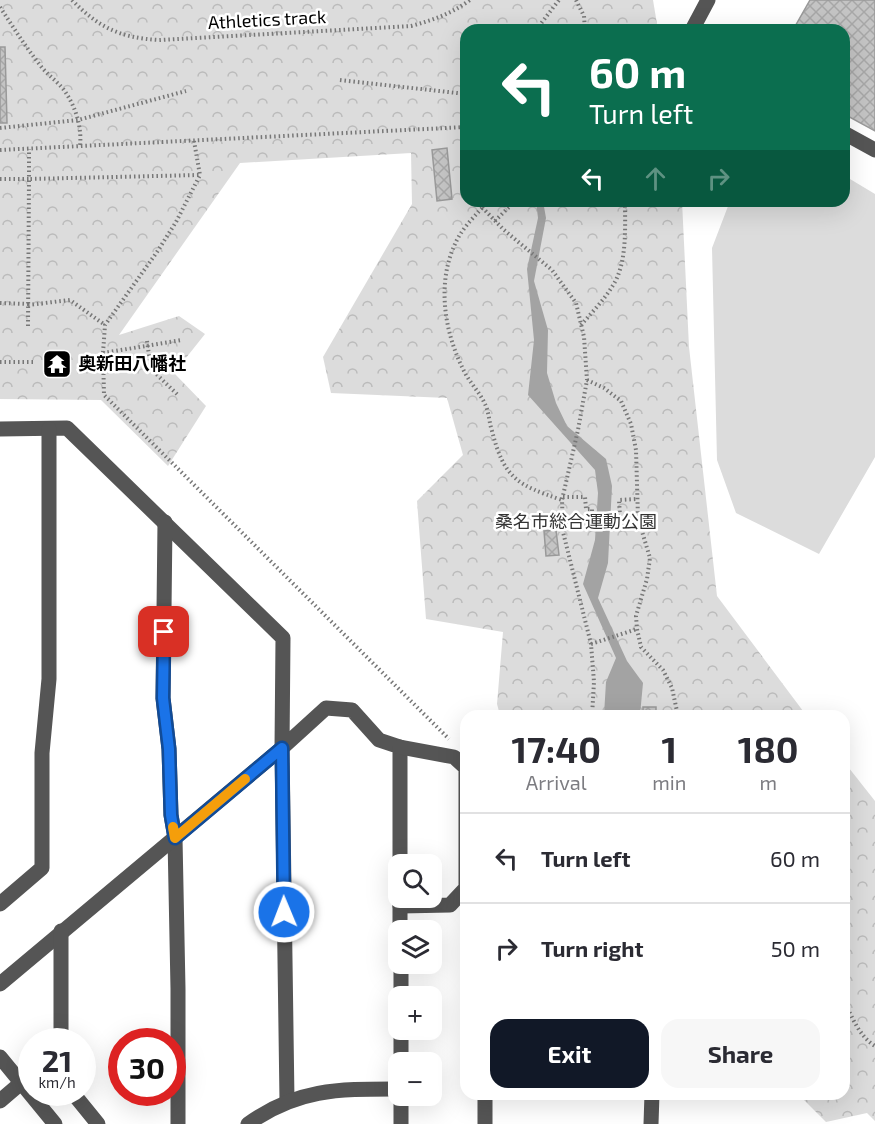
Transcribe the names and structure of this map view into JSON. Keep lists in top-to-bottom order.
{
  "streets": {
    "path": ["Athletics track"]
  },
  "parks": ["桑名市総合運動公園"],
  "places": {
    "temple": ["奥新田八幡社"]
  },
  "page": {
    "turn": ["60 m", "Turn left"],
    "eta": [
      "17:40",
      "Arrival",
      "1",
      "min",
      "180",
      "m"
    ],
    "list": [
      {
        "name": "Turn left",
        "value": "60 m"
      },
      {
        "name": "Turn right",
        "value": "50 m"
      }
    ],
    "map_buttons": ["+", "−"],
    "buttons": ["Exit", "Share"],
    "speed": "21 km/h",
    "limit": "30"
  }
}
